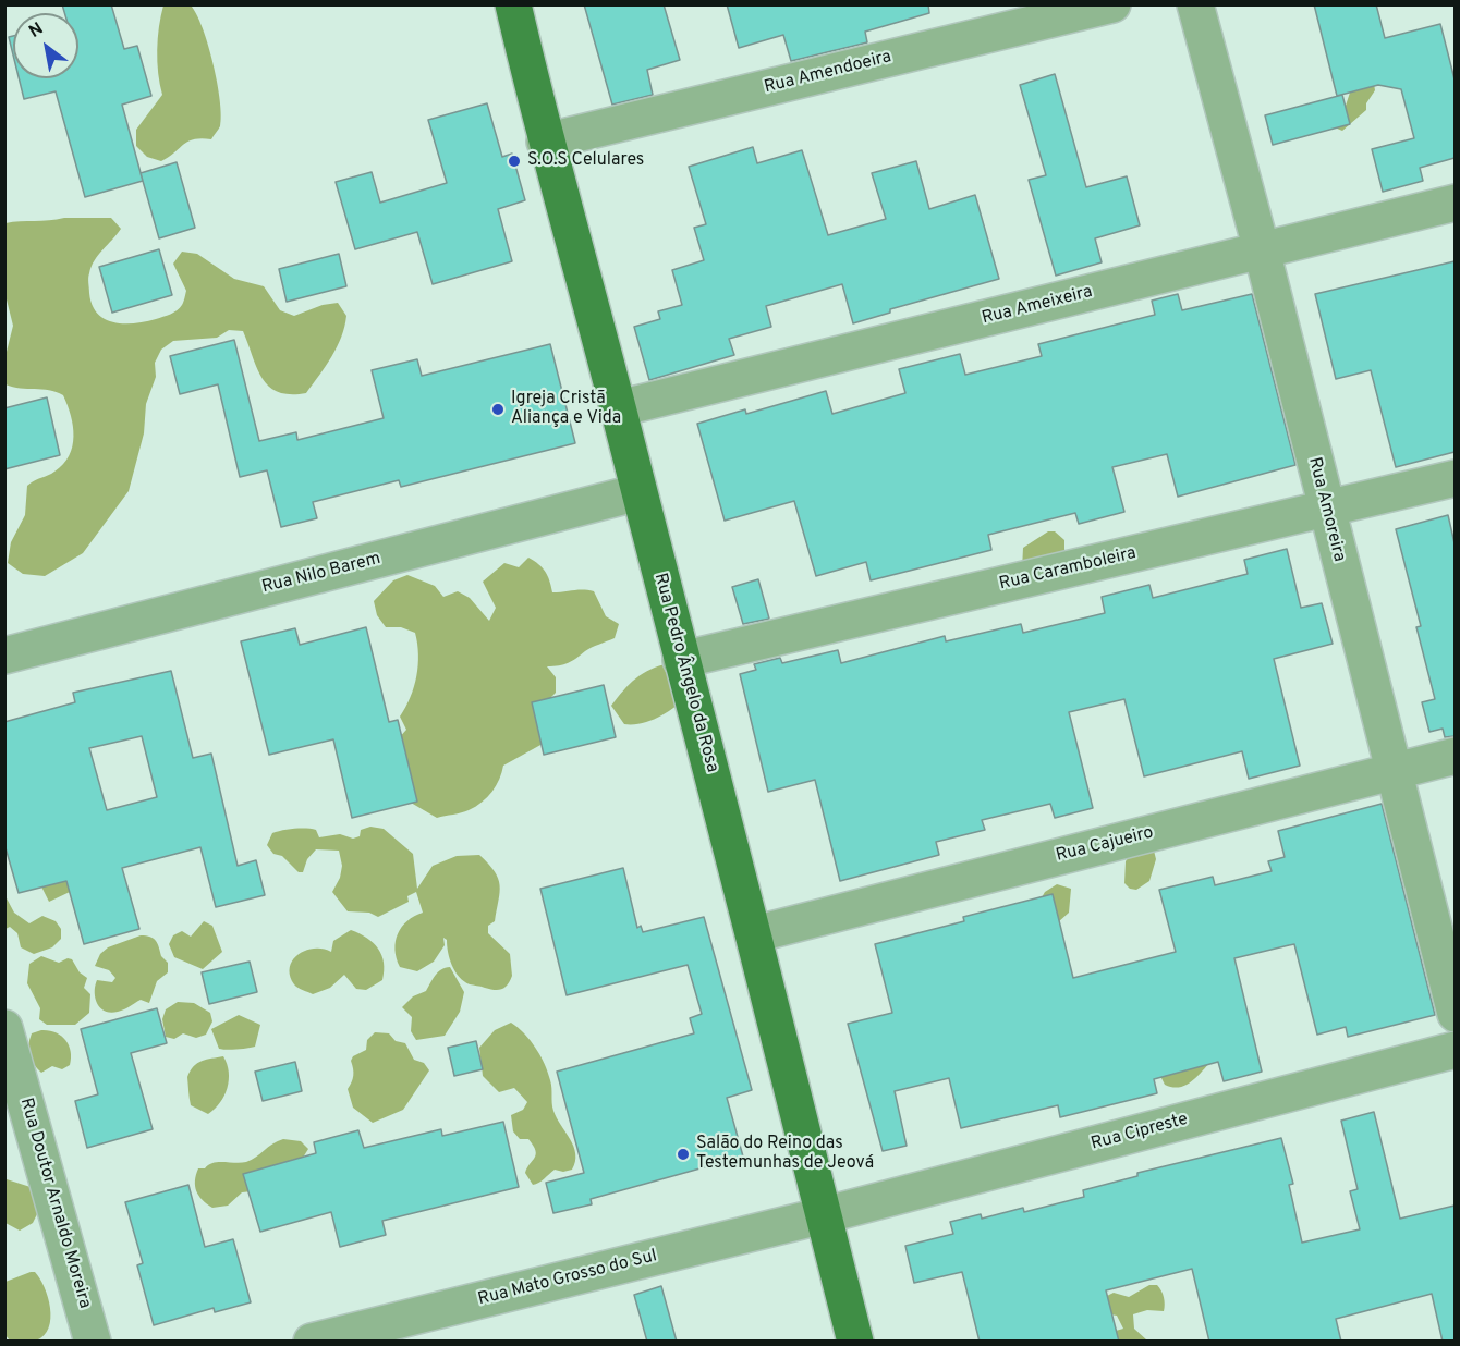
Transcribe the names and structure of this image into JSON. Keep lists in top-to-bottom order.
{
  "streets": {
    "main road": ["Rua Pedro Ângelo da Rosa"],
    "street": [
      "Rua Amendoeira",
      "Rua Ameixeira",
      "Rua Amoreira",
      "Rua Caramboleira",
      "Rua Nilo Barem",
      "Rua Cajueiro",
      "Rua Cipreste",
      "Rua Doutor Arnaldo Moreira",
      "Rua Mato Grosso do Sul"
    ]
  },
  "crossings": [
    ["Rua Amendoeira", "Rua Pedro Ângelo da Rosa"],
    ["Rua Ameixeira", "Rua Amoreira"],
    ["Rua Ameixeira", "Rua Pedro Ângelo da Rosa"],
    ["Rua Amoreira", "Rua Caramboleira"],
    ["Rua Amoreira", "Rua Cajueiro"],
    ["Rua Caramboleira", "Rua Pedro Ângelo da Rosa"],
    ["Rua Nilo Barem", "Rua Pedro Ângelo da Rosa"],
    ["Rua Pedro Ângelo da Rosa", "Rua Cajueiro"],
    ["Rua Pedro Ângelo da Rosa", "Rua Cipreste"],
    ["Rua Pedro Ângelo da Rosa", "Rua Mato Grosso do Sul"],
    ["Rua Cipreste", "Rua Mato Grosso do Sul"]
  ],
  "places": ["S.O.S Celulares", "Igreja Cristã Aliança e Vida", "Salão do Reino das Testemunhas de Jeová"],
  "north": "top left"
}
